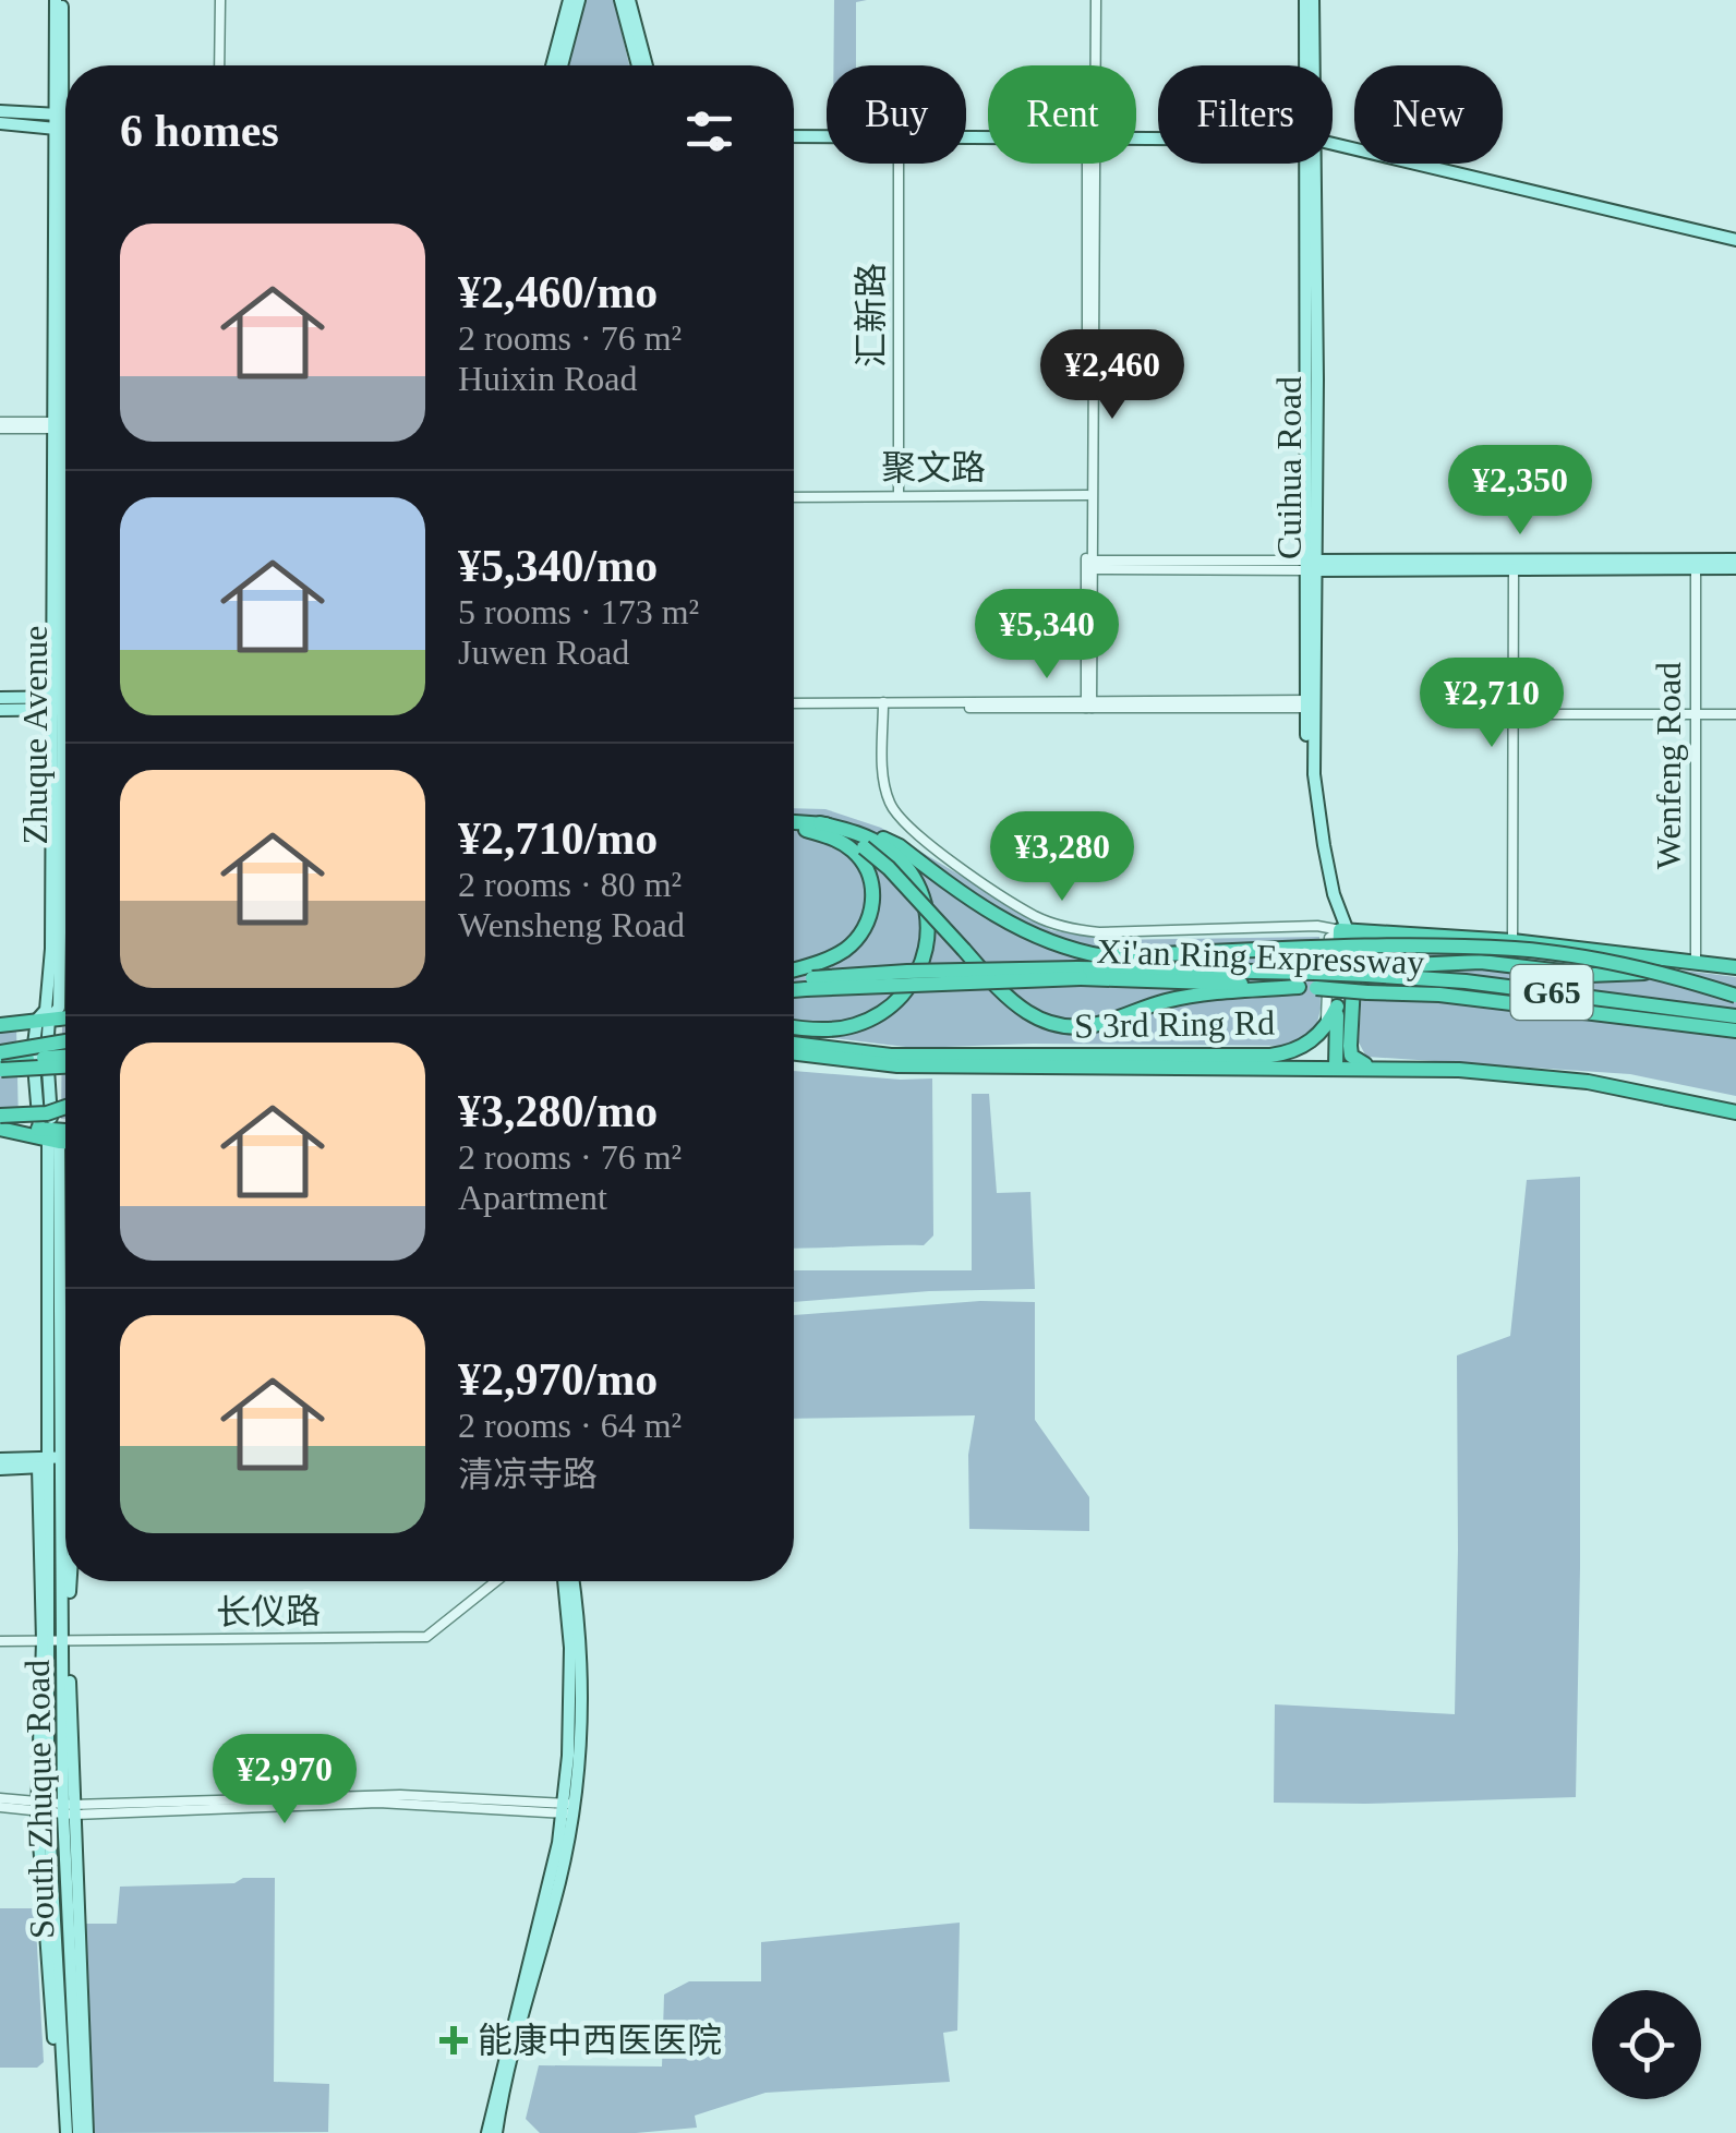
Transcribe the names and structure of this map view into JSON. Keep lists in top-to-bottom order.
{
  "streets": {
    "highway": ["Xi'an Ring Expressway", "G65", "S 3rd Ring Rd"],
    "main road": ["Cuihua Road", "Zhuque Avenue", "South Zhuque Road"],
    "street": [
      "汇新路",
      "聚文路",
      "Wenfeng Road",
      "长仪路"
    ]
  },
  "crossings": [
    ["汇新路", "聚文路"],
    ["Zhuque Avenue", "South Zhuque Road"],
    ["长仪路", "South Zhuque Road"]
  ],
  "places": {
    "health": ["能康中西医医院"]
  },
  "page": {
    "chip": [
      "Buy",
      "Rent",
      "Filters",
      "New"
    ],
    "heading": "6 homes",
    "list": [
      {
        "name": "¥2,460/mo",
        "note": "2 rooms · 76 m² · Huixin Road"
      },
      {
        "name": "¥5,340/mo",
        "note": "5 rooms · 173 m² · Juwen Road"
      },
      {
        "name": "¥2,710/mo",
        "note": "2 rooms · 80 m² · Wensheng Road"
      },
      {
        "name": "¥3,280/mo",
        "note": "2 rooms · 76 m² · Apartment"
      },
      {
        "name": "¥2,970/mo",
        "note": "2 rooms · 64 m² · 清凉寺路"
      }
    ],
    "price": [
      "¥2,460",
      "¥2,350",
      "¥5,340",
      "¥2,710",
      "¥3,280",
      "¥2,970"
    ]
  }
}
